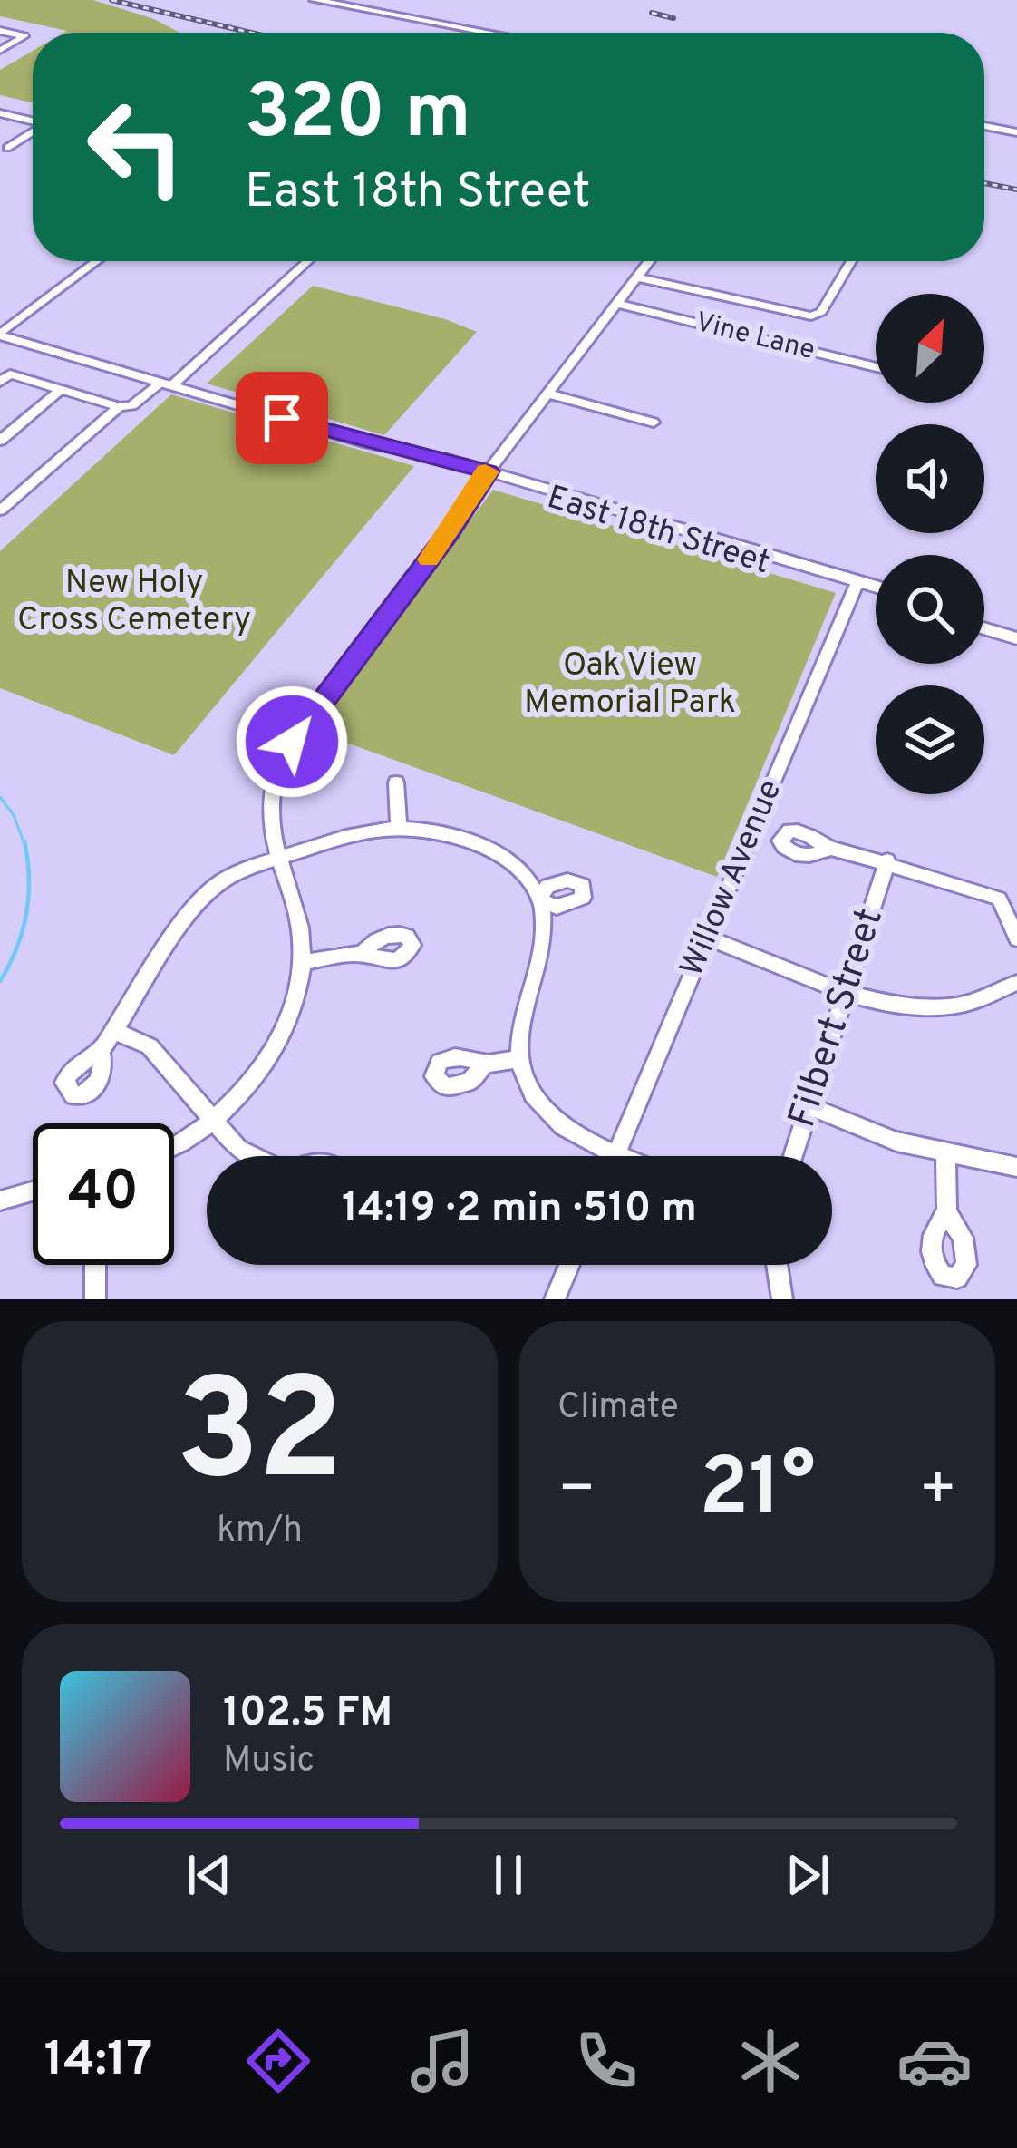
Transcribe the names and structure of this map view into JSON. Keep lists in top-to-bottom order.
{
  "streets": {
    "main road": ["East 18th Street"],
    "street": ["Vine Lane", "Willow Avenue", "Filbert Street"]
  },
  "crossings": [
    ["East 18th Street", "Willow Avenue"]
  ],
  "parks": ["New Holy Cross Cemetery", "Oak View Memorial Park"],
  "north": "top right",
  "page": {
    "turn": ["320 m", "East 18th Street"],
    "limit": "40",
    "trip": "14:19 · 2 min · 510 m",
    "tile": [
      ["32", "km/h"],
      "Climate"
    ],
    "heat": ["−", "21°", "+"],
    "song": ["102.5 FM", "Music"],
    "tabs": "14:17"
  }
}
